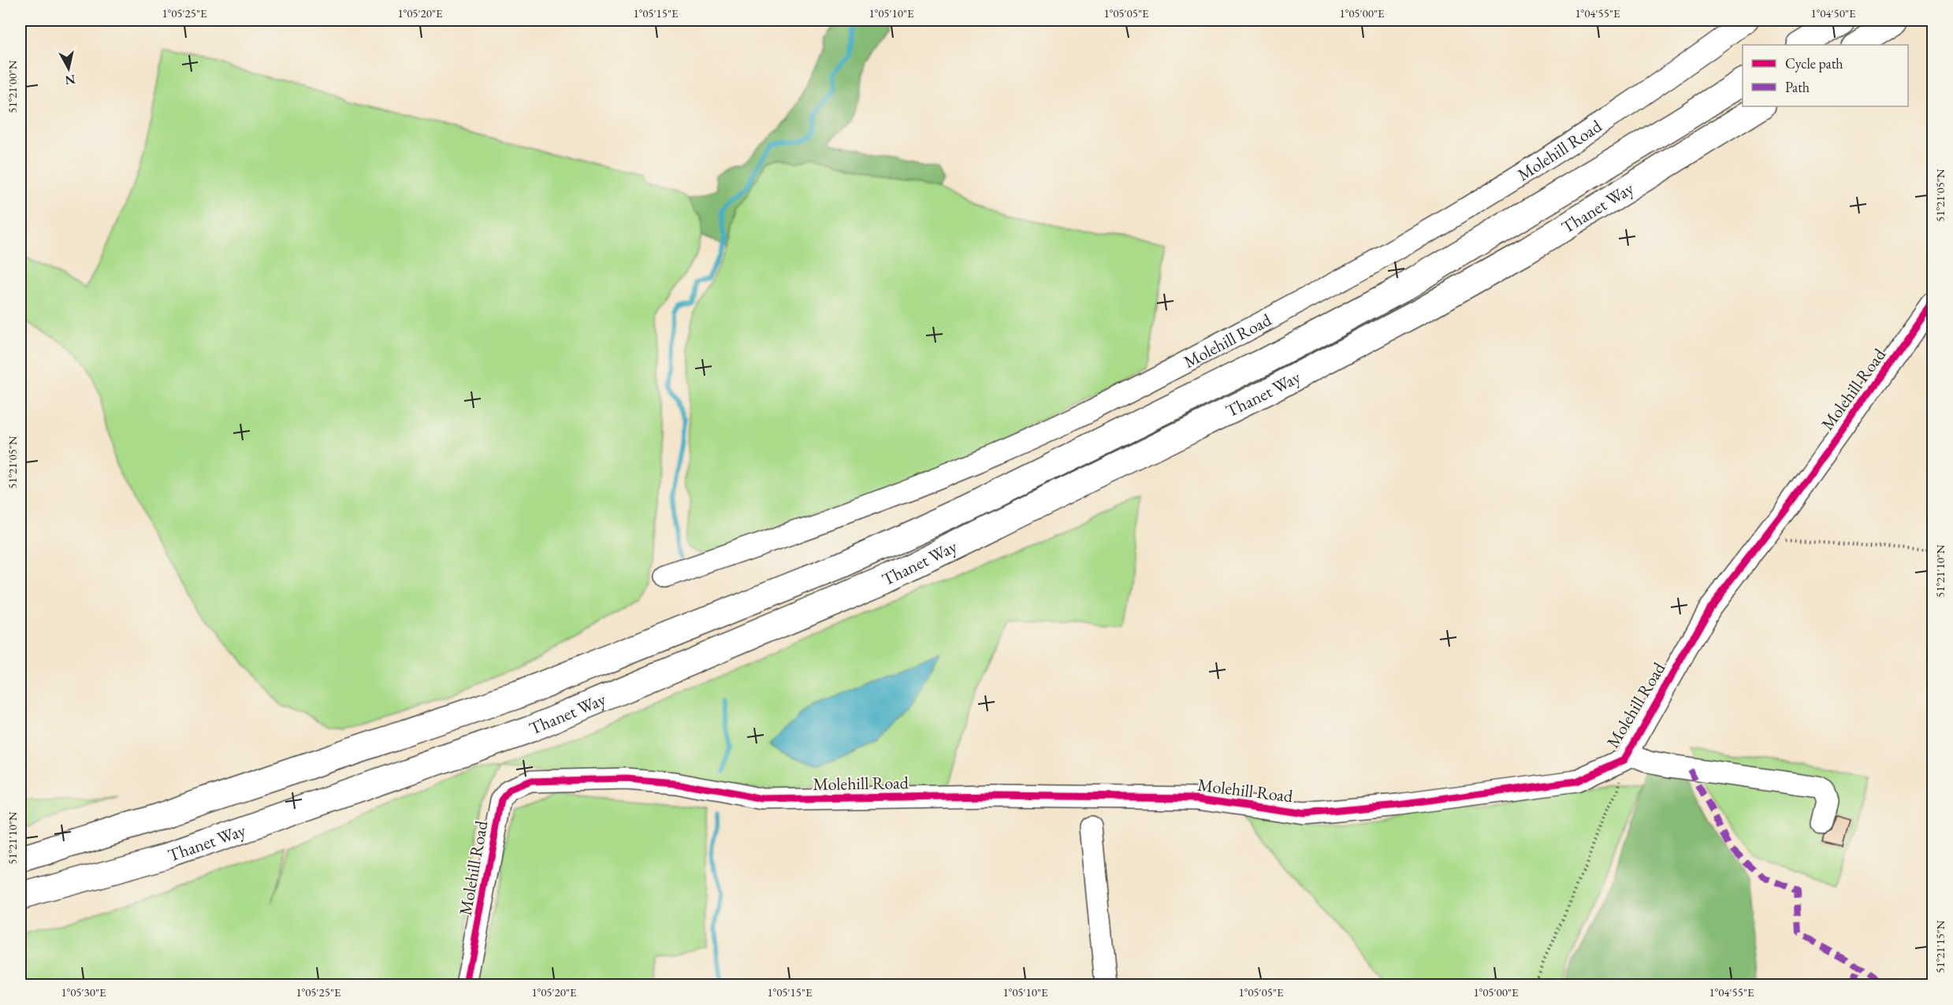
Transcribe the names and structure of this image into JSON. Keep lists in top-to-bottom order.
{
  "streets": {
    "highway": ["Thanet Way"],
    "street": ["Molehill Road"]
  },
  "legend": ["Cycle path", "Path"],
  "north": "bottom",
  "coordinates": [
    "1°05'25\"E",
    "1°05'20\"E",
    "1°05'15\"E",
    "1°05'10\"E",
    "1°05'05\"E",
    "1°05'00\"E",
    "1°04'55\"E",
    "1°04'50\"E",
    "51°21'00\"N",
    "51°21'05\"N",
    "51°21'10\"N",
    "51°21'15\"N",
    "1°05'30\"E"
  ]
}
